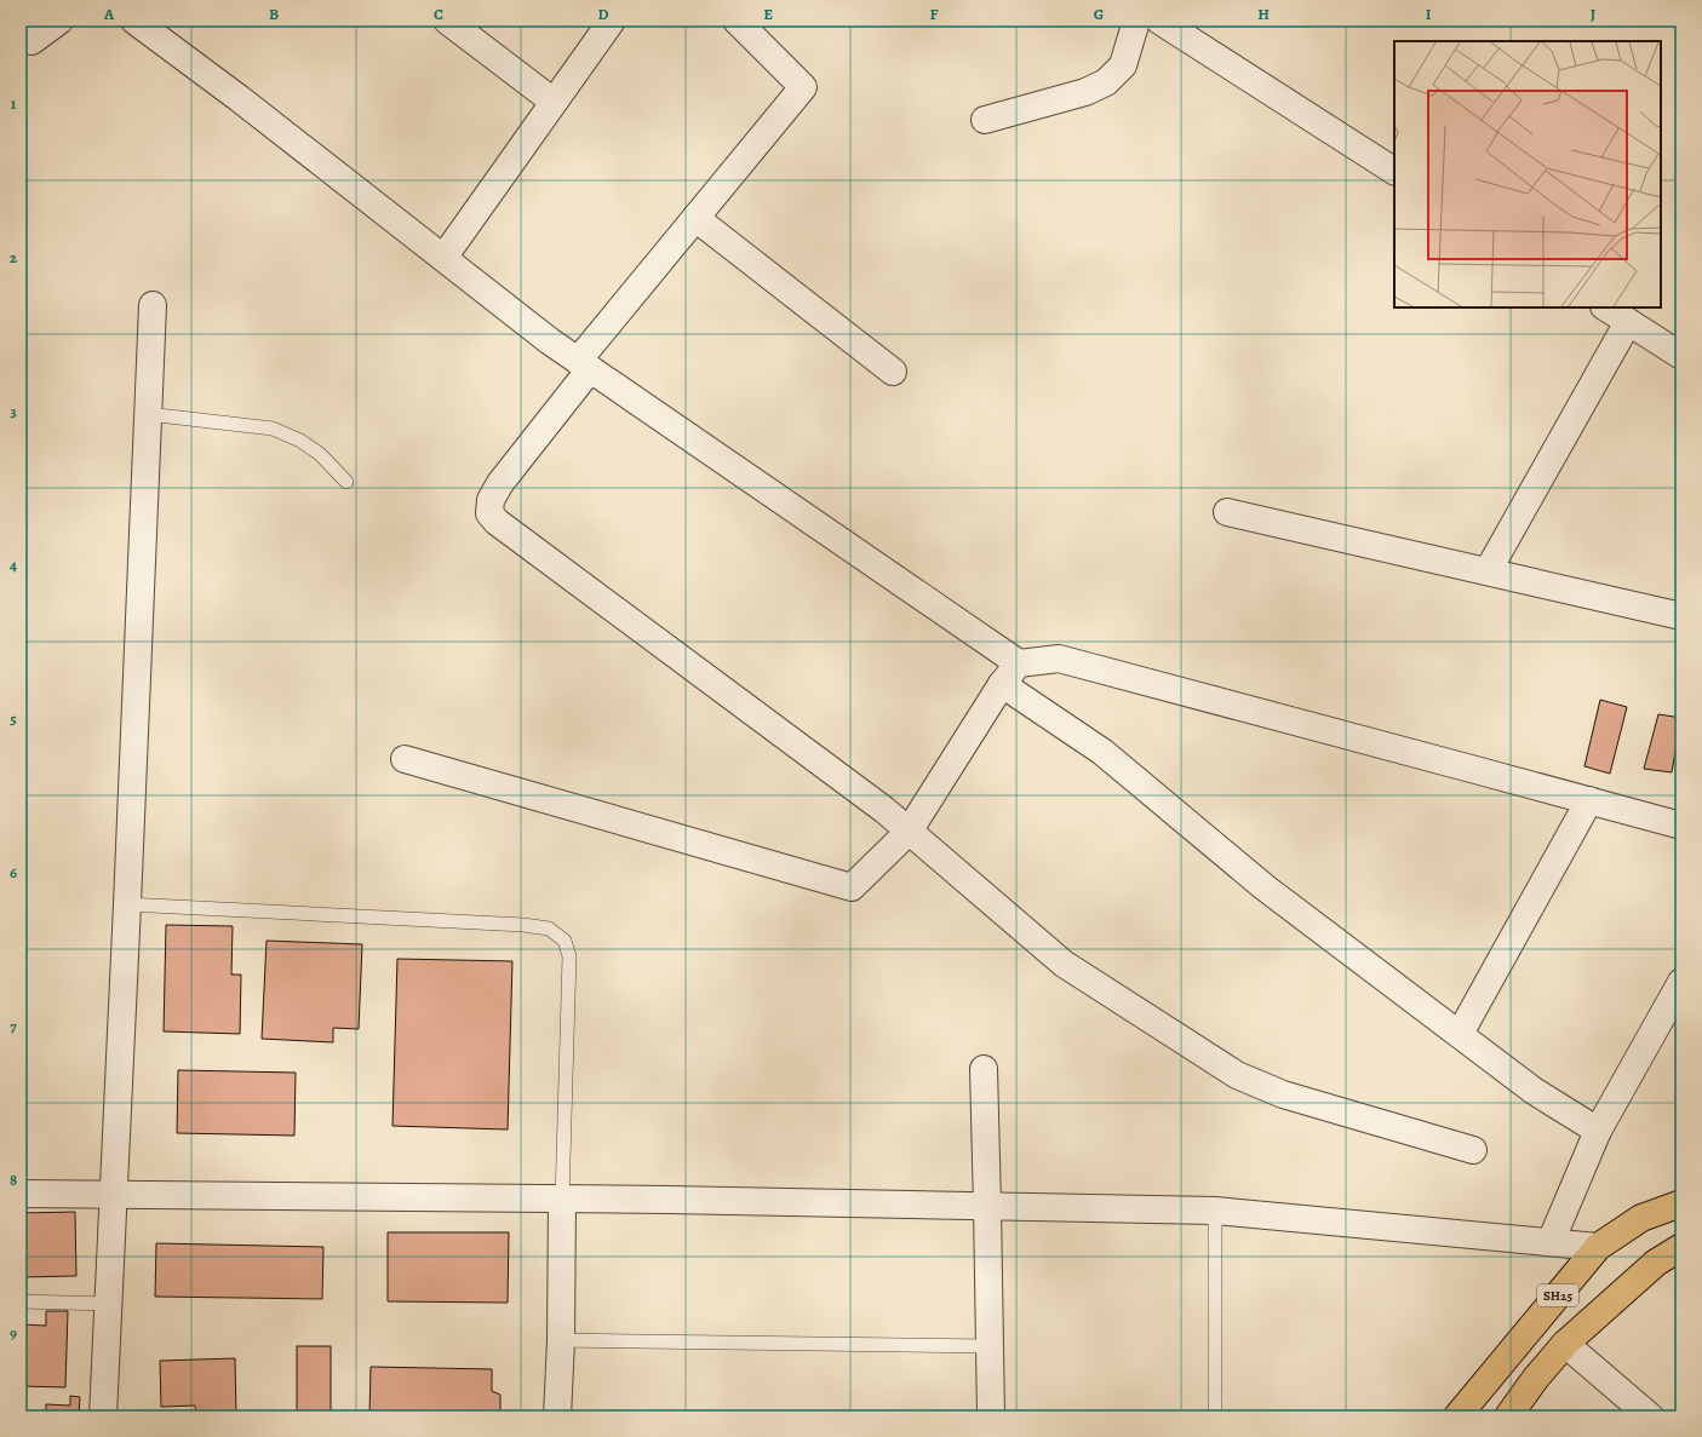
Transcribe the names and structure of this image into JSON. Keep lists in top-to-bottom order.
{
  "streets": {
    "main road": ["SH25"]
  },
  "grid": {
    "columns": [
      "A",
      "B",
      "C",
      "D",
      "E",
      "F",
      "G",
      "H",
      "I",
      "J"
    ],
    "rows": [
      "1",
      "2",
      "3",
      "4",
      "5",
      "6",
      "7",
      "8",
      "9"
    ]
  }
}
